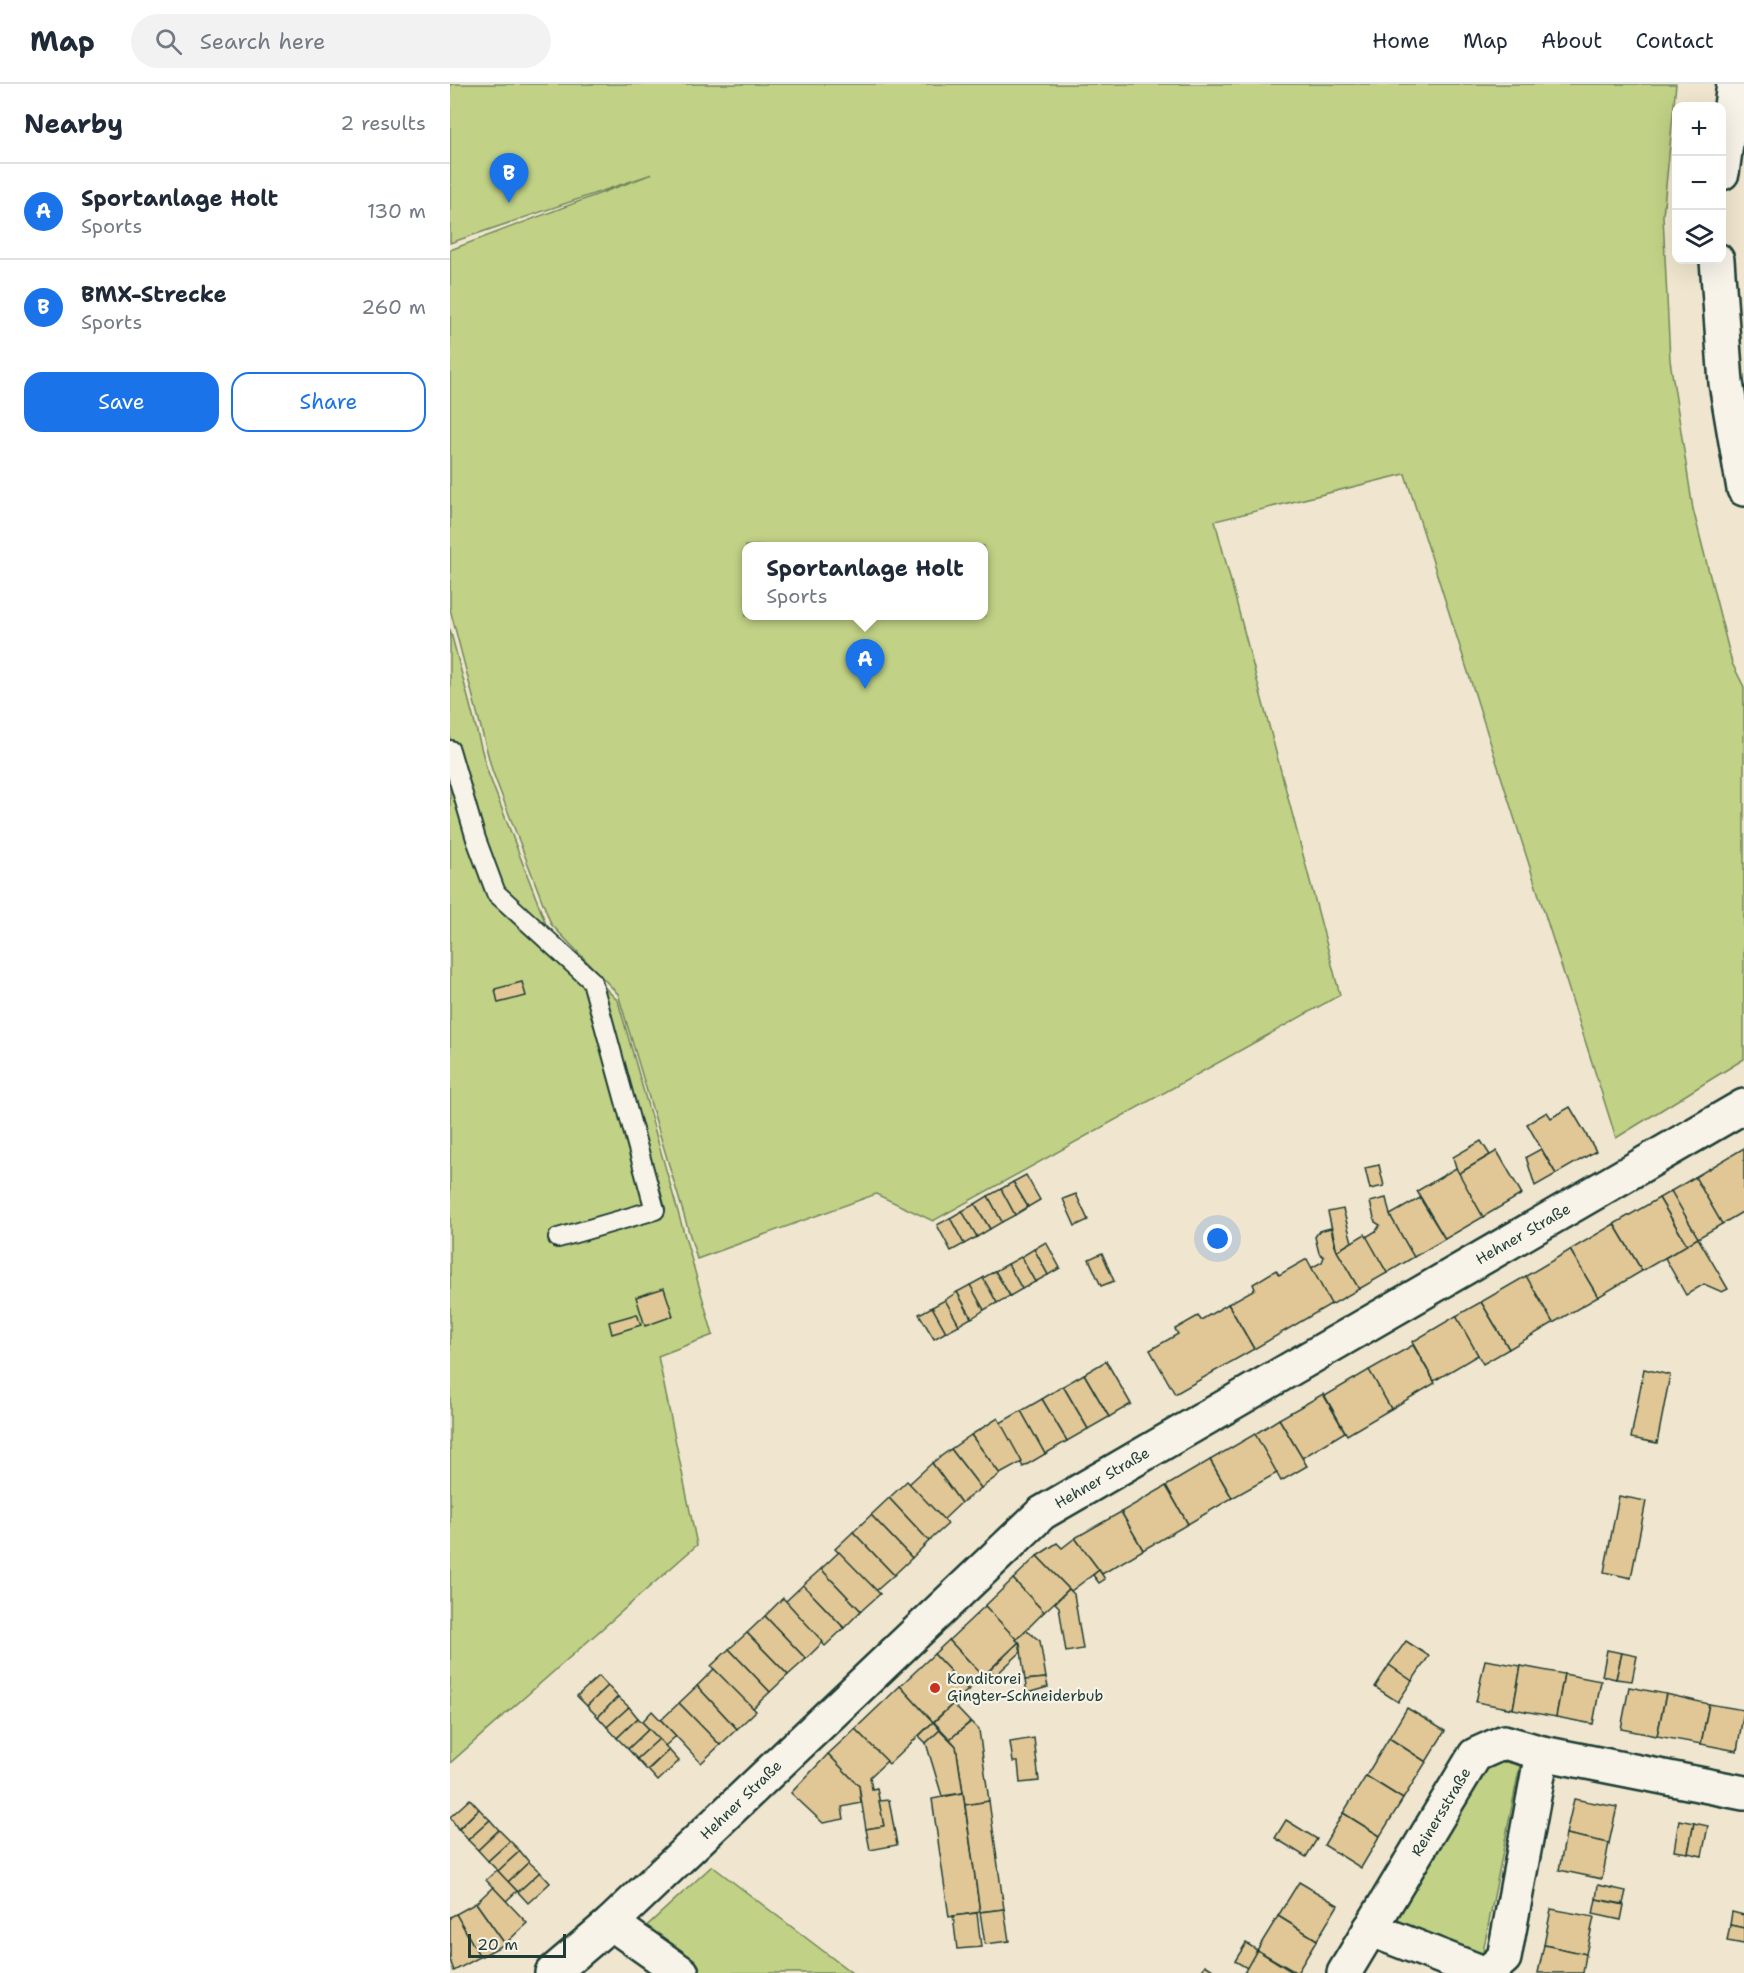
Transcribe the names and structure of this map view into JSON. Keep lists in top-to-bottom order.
{
  "streets": {
    "street": ["Hehner Straße", "Reinersstraße"]
  },
  "places": ["Konditorei Gingter-Schneiderbub"],
  "scale_bar": "20 m",
  "page": {
    "header": "Map",
    "search": "Search here",
    "nav": [
      "Home",
      "Map",
      "About",
      "Contact"
    ],
    "heading": ["Nearby", "2 results"],
    "map_buttons": ["+", "−"],
    "pins": ["B", "A"],
    "list": [
      {
        "mark": "A",
        "name": "Sportanlage Holt",
        "note": "Sports",
        "value": "130 m"
      },
      {
        "mark": "B",
        "name": "BMX-Strecke",
        "note": "Sports",
        "value": "260 m"
      }
    ],
    "buttons": ["Save", "Share"],
    "popup": ["Sportanlage Holt", "Sports"],
    "scale": "20 m"
  }
}
